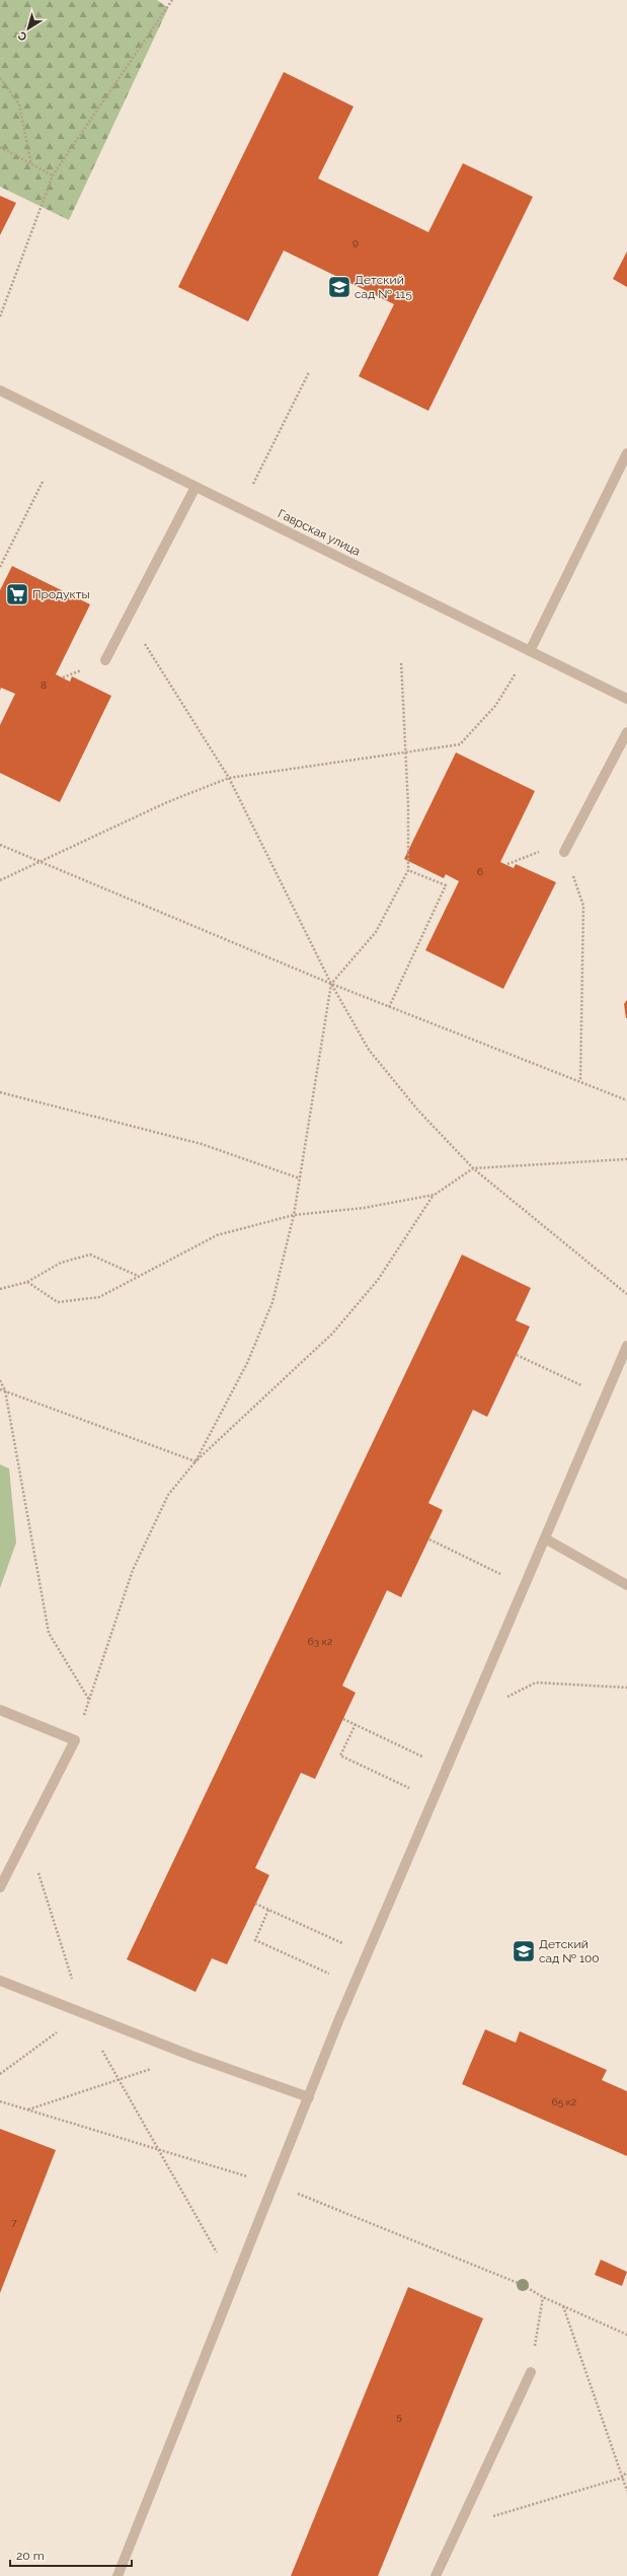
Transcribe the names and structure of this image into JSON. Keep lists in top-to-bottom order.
{
  "streets": {
    "street": ["Гаврская улица"]
  },
  "places": {
    "school or university": ["Детский сад № 115", "Детский сад № 100"],
    "supermarket": ["Продукты"]
  },
  "house_numbers": [
    "9",
    "8",
    "6",
    "63 к2",
    "65 к2",
    "7",
    "5"
  ],
  "scale_bar": "20 m",
  "north": "bottom left"
}
